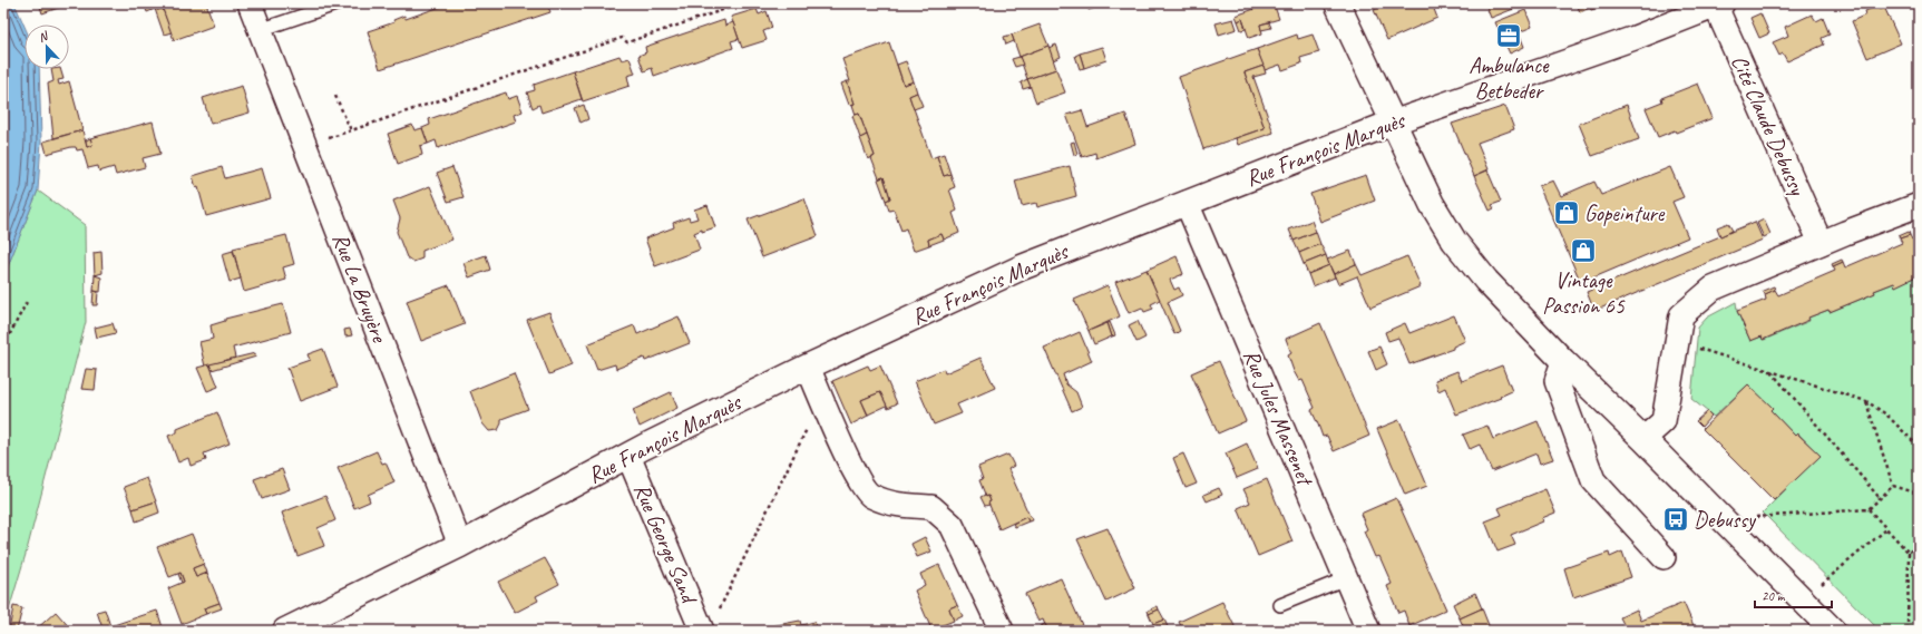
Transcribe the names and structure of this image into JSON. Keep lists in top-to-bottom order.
{
  "streets": {
    "street": [
      "Cité Claude Debussy",
      "Rue François Marquès",
      "Rue La Bruyère",
      "Rue Jules Massenet",
      "Rue George Sand"
    ]
  },
  "crossings": [
    ["Cité Claude Debussy", "Rue François Marquès"],
    ["Rue François Marquès", "Rue La Bruyère"],
    ["Rue François Marquès", "Rue Jules Massenet"],
    ["Rue François Marquès", "Rue George Sand"]
  ],
  "places": {
    "office": ["Ambulance Betbeder"],
    "shop": ["Gopeinture", "Vintage Passion 65"],
    "bus stop": ["Debussy"]
  },
  "scale_bar": "20 m",
  "north": "top"
}
